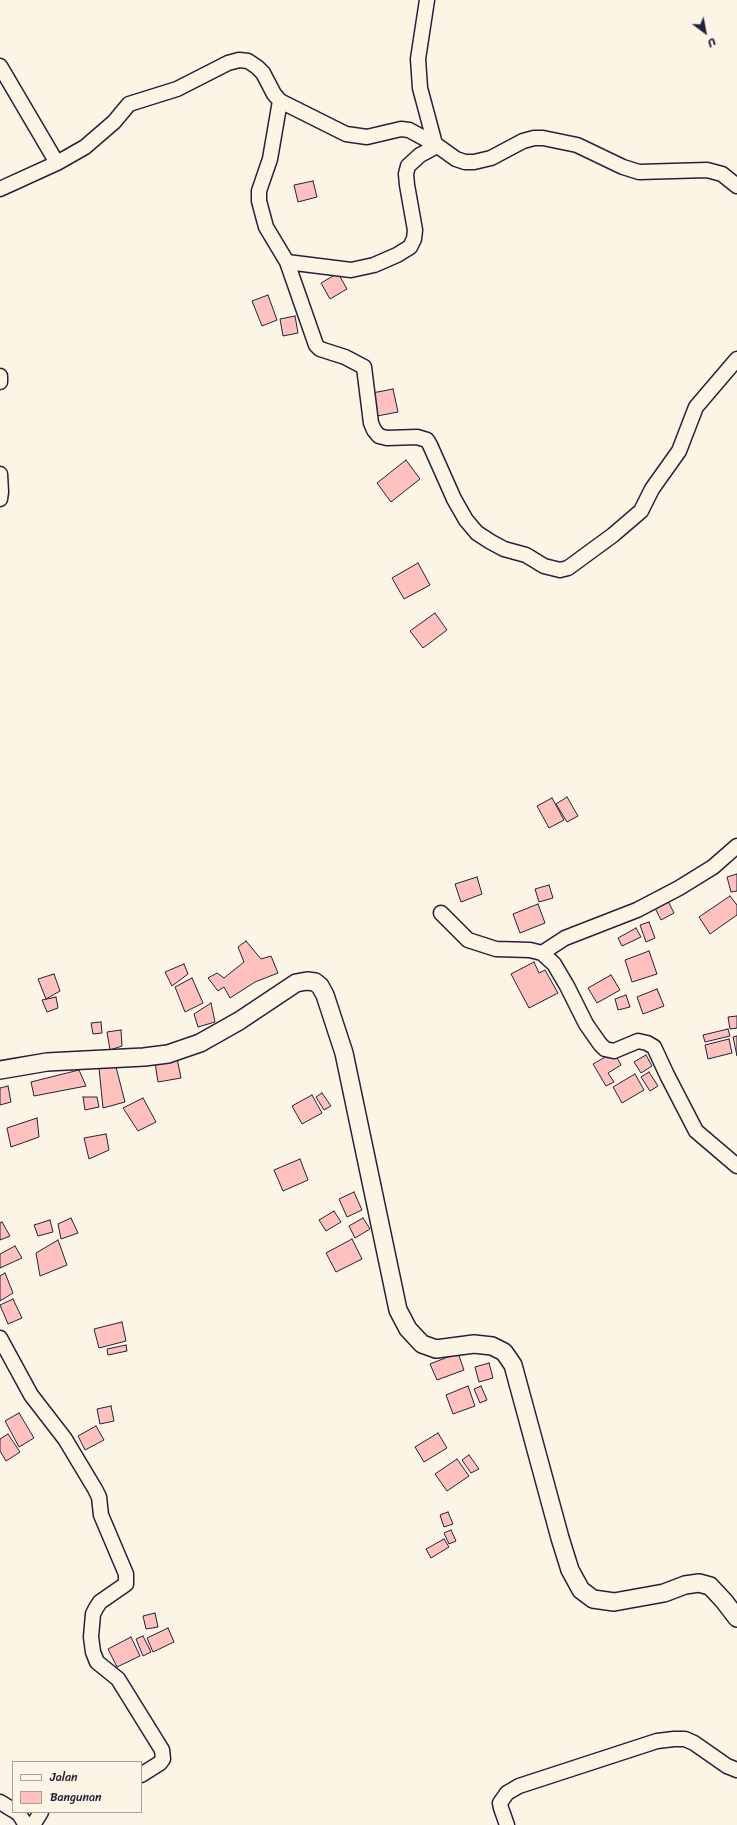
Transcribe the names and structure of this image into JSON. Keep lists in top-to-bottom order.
{
  "legend": ["Jalan", "Bangunan"],
  "north": "bottom right"
}
